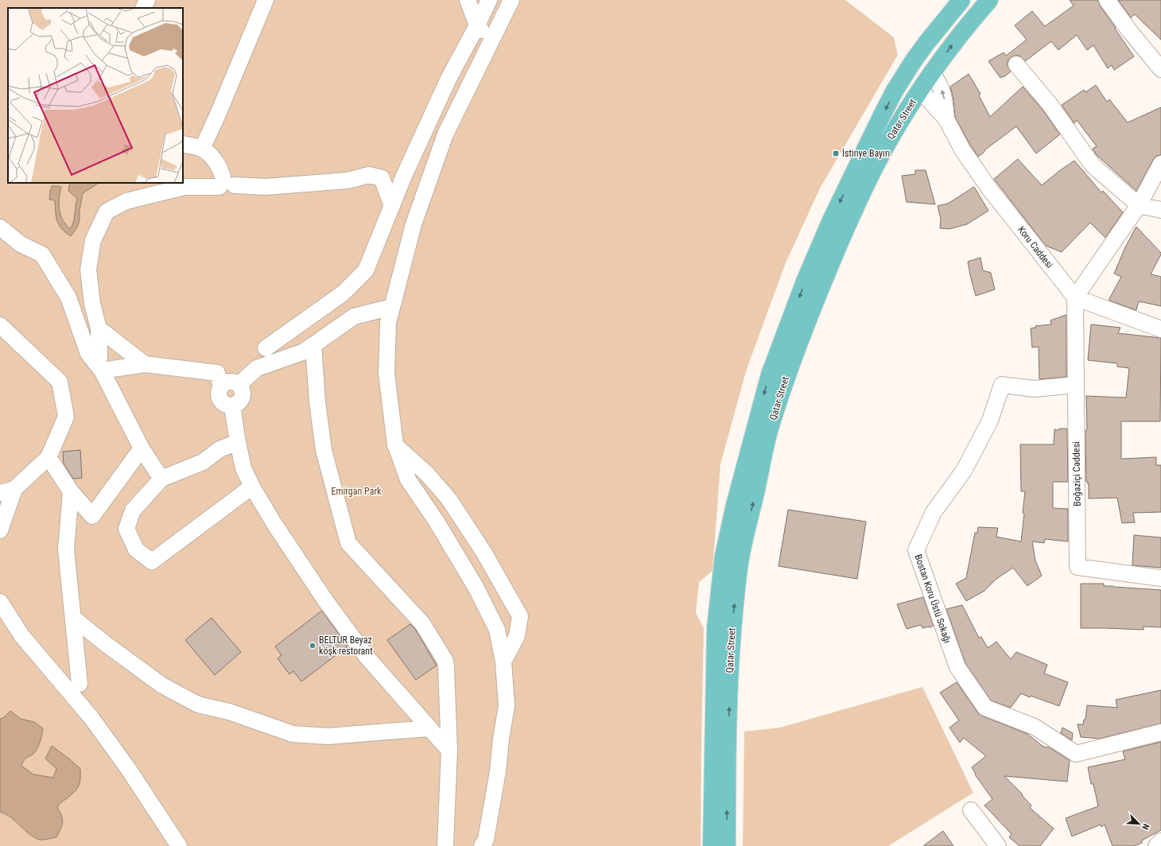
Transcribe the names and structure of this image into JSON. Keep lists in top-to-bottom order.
{
  "streets": {
    "main road": ["Qatar Street"],
    "street": ["Koru Caddesi", "Boğaziçi Caddesi", "Bostan Koru Üstü Sokağı"]
  },
  "crossings": [
    ["Koru Caddesi", "Boğaziçi Caddesi"],
    ["Boğaziçi Caddesi", "Bostan Koru Üstü Sokağı"]
  ],
  "parks": ["Emirgan Park"],
  "places": {
    "transit": ["İstinye Bayırı"],
    "other": ["BELTUR Beyaz köşk restorant"]
  },
  "north": "bottom right"
}
